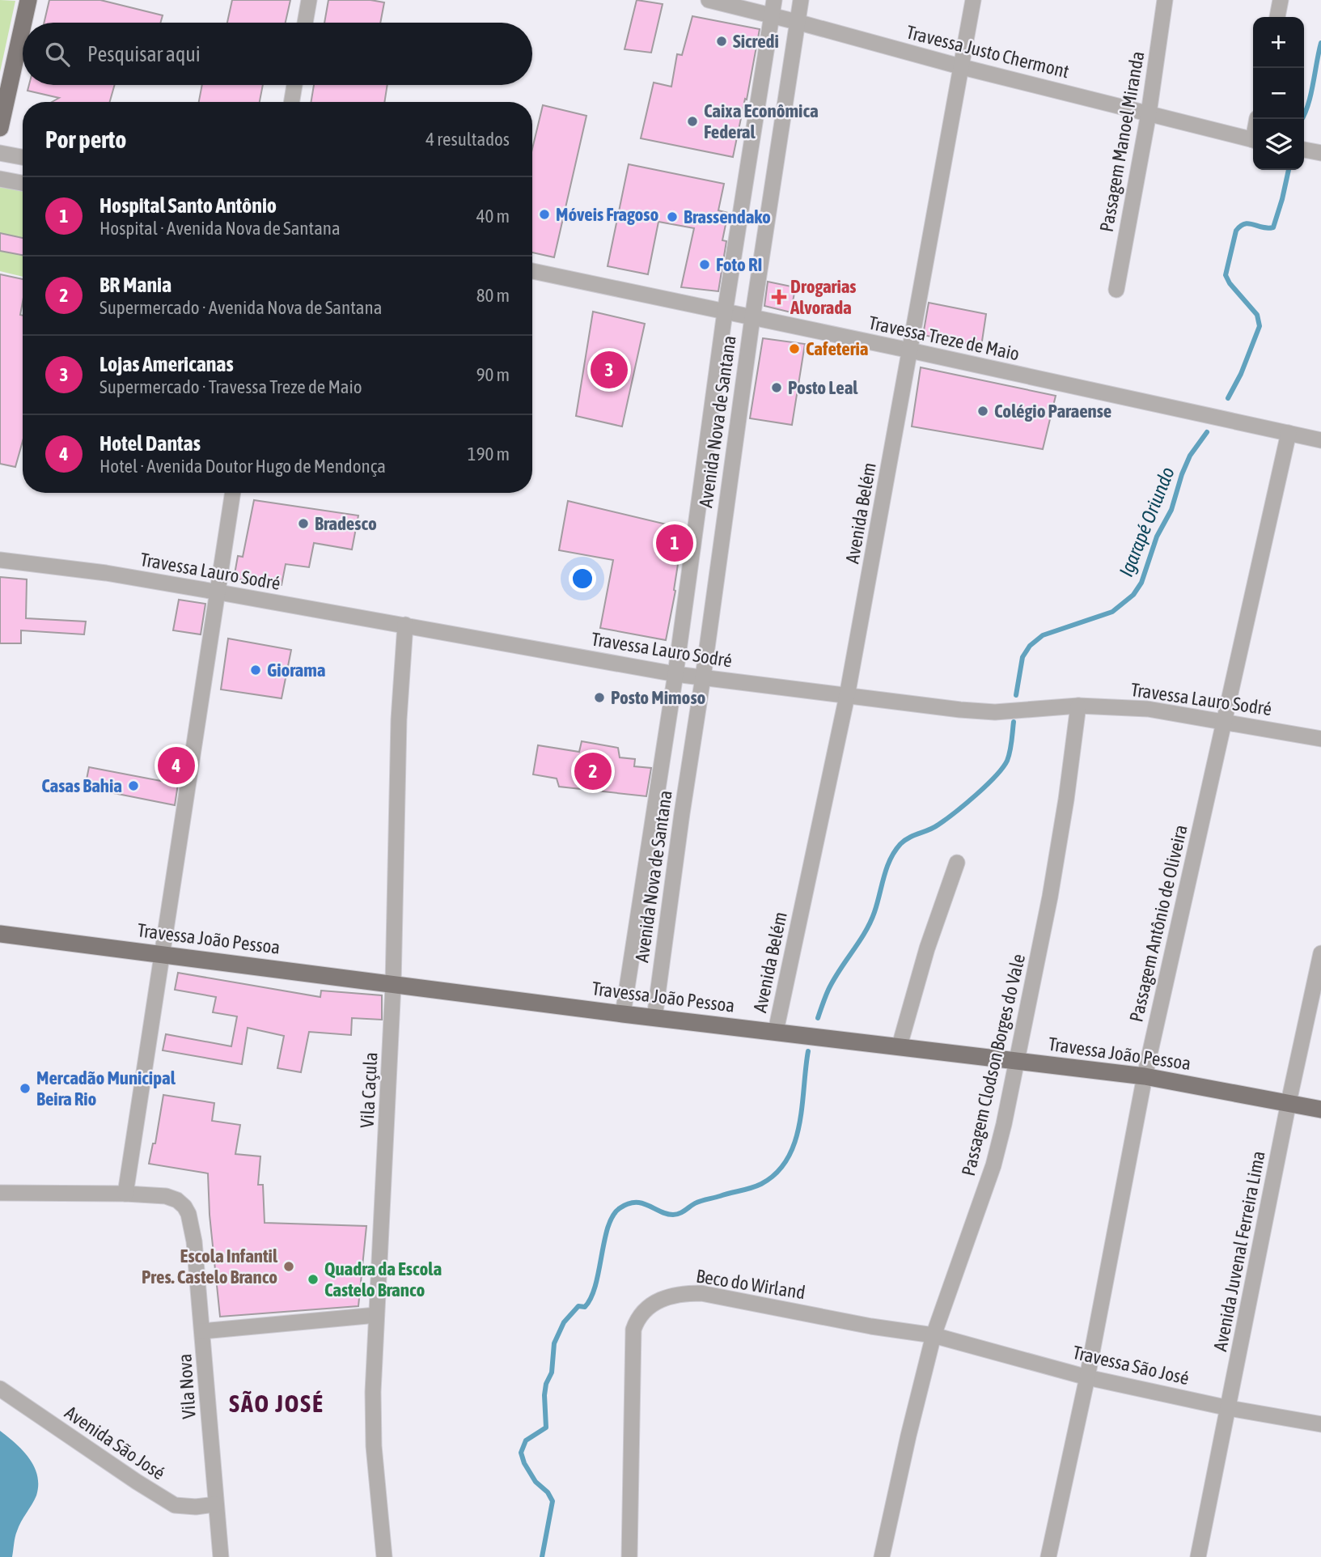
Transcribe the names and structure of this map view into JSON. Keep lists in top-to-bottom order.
{
  "streets": {
    "main road": ["Travessa João Pessoa"],
    "street": [
      "Travessa Justo Chermont",
      "Passagem Manoel Miranda",
      "Travessa Treze de Maio",
      "Avenida Nova de Santana",
      "Avenida Belém",
      "Travessa Lauro Sodré",
      "Passagem Antônio de Oliveira",
      "Passagem Clodson Borges do Vale",
      "Vila Caçula",
      "Avenida Juvenal Ferreira Lima",
      "Beco do Wirland",
      "Travessa São José",
      "Vila Nova",
      "Avenida São José"
    ]
  },
  "crossings": [
    ["Travessa Justo Chermont", "Passagem Manoel Miranda"],
    ["Travessa Justo Chermont", "Avenida Nova de Santana"],
    ["Travessa Justo Chermont", "Avenida Belém"],
    ["Travessa Treze de Maio", "Avenida Nova de Santana"],
    ["Travessa Treze de Maio", "Avenida Belém"],
    ["Travessa Treze de Maio", "Passagem Antônio de Oliveira"],
    ["Avenida Nova de Santana", "Travessa Lauro Sodré"],
    ["Avenida Nova de Santana", "Travessa João Pessoa"],
    ["Avenida Belém", "Travessa Lauro Sodré"],
    ["Avenida Belém", "Travessa João Pessoa"],
    ["Travessa Lauro Sodré", "Passagem Antônio de Oliveira"],
    ["Travessa Lauro Sodré", "Passagem Clodson Borges do Vale"],
    ["Travessa Lauro Sodré", "Vila Caçula"],
    ["Passagem Antônio de Oliveira", "Travessa João Pessoa"],
    ["Passagem Antônio de Oliveira", "Travessa São José"],
    ["Travessa João Pessoa", "Passagem Clodson Borges do Vale"],
    ["Travessa João Pessoa", "Vila Caçula"],
    ["Travessa João Pessoa", "Avenida Juvenal Ferreira Lima"],
    ["Passagem Clodson Borges do Vale", "Beco do Wirland"],
    ["Passagem Clodson Borges do Vale", "Travessa São José"],
    ["Avenida Juvenal Ferreira Lima", "Travessa São José"],
    ["Beco do Wirland", "Travessa São José"],
    ["Vila Nova", "Avenida São José"]
  ],
  "districts": ["SÃO JOSÉ"],
  "water": ["Igarapé Oriundo"],
  "places": {
    "other": [
      "Sicredi",
      "Caixa Econômica Federal",
      "Móveis Fragoso",
      "Brassendako",
      "Foto RI",
      "Cafeteria",
      "Posto Leal",
      "Colégio Paraense",
      "Bradesco",
      "Giorama",
      "Posto Mimoso",
      "Casas Bahia",
      "Mercadão Municipal Beira Rio",
      "Escola Infantil Pres. Castelo Branco",
      "Quadra da Escola Castelo Branco"
    ],
    "health": ["Drogarias Alvorada"]
  },
  "page": {
    "map_buttons": ["+", "−"],
    "search": "Pesquisar aqui",
    "heading": ["Por perto", "4 resultados"],
    "list": [
      {
        "mark": "1",
        "name": "Hospital Santo Antônio",
        "note": "Hospital · Avenida Nova de Santana",
        "value": "40 m"
      },
      {
        "mark": "2",
        "name": "BR Mania",
        "note": "Supermercado · Avenida Nova de Santana",
        "value": "80 m"
      },
      {
        "mark": "3",
        "name": "Lojas Americanas",
        "note": "Supermercado · Travessa Treze de Maio",
        "value": "90 m"
      },
      {
        "mark": "4",
        "name": "Hotel Dantas",
        "note": "Hotel · Avenida Doutor Hugo de Mendonça",
        "value": "190 m"
      }
    ],
    "pins": [
      "3",
      "1",
      "4",
      "2"
    ]
  }
}
